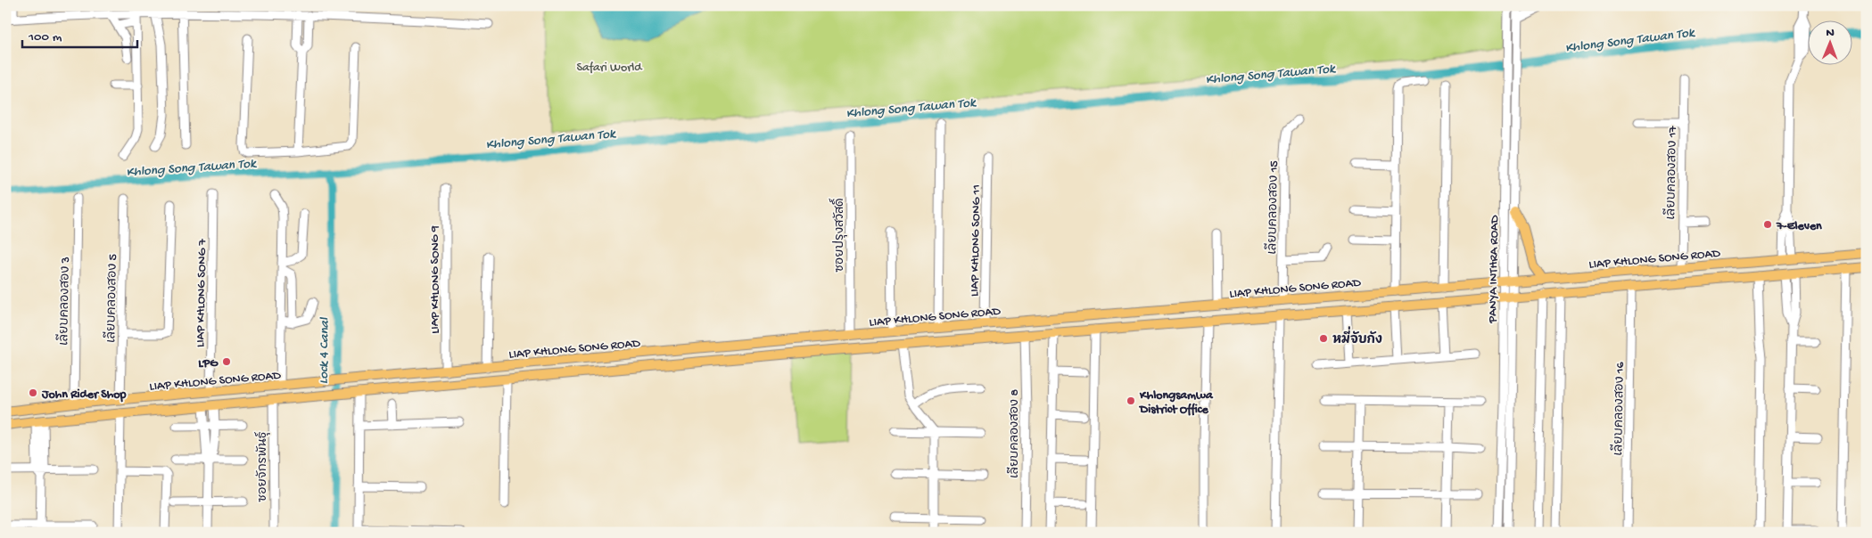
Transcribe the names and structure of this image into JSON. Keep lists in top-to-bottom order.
{
  "streets": {
    "main road": ["LIAP KHLONG SONG ROAD"],
    "street": [
      "เลียบคลองสอง 17",
      "เลียบคลองสอง 15",
      "ซอยปรุงสวัสดิ์",
      "LIAP KHLONG SONG 11",
      "PANYA INTHRA ROAD",
      "LIAP KHLONG SONG 9",
      "LIAP KHLONG SONG 7",
      "เลียบคลองสอง 5",
      "เลียบคลองสอง 3",
      "เลียบคลองสอง 16",
      "เลียบคลองสอง 8",
      "ซอยจักรพันธุ์"
    ]
  },
  "crossings": [
    ["เลียบคลองสอง 17", "LIAP KHLONG SONG ROAD"],
    ["เลียบคลองสอง 15", "LIAP KHLONG SONG ROAD"],
    ["ซอยปรุงสวัสดิ์", "LIAP KHLONG SONG ROAD"],
    ["LIAP KHLONG SONG 11", "LIAP KHLONG SONG ROAD"],
    ["LIAP KHLONG SONG ROAD", "PANYA INTHRA ROAD"],
    ["LIAP KHLONG SONG ROAD", "LIAP KHLONG SONG 9"],
    ["LIAP KHLONG SONG ROAD", "LIAP KHLONG SONG 7"],
    ["LIAP KHLONG SONG ROAD", "เลียบคลองสอง 5"],
    ["LIAP KHLONG SONG ROAD", "เลียบคลองสอง 3"],
    ["LIAP KHLONG SONG ROAD", "เลียบคลองสอง 16"],
    ["LIAP KHLONG SONG ROAD", "เลียบคลองสอง 8"],
    ["LIAP KHLONG SONG ROAD", "ซอยจักรพันธุ์"]
  ],
  "water": ["Khlong Song Tawan Tok", "Lock 4 Canal"],
  "parks": ["Safari World"],
  "places": [
    "7-Eleven",
    "หมี่จับกัง",
    "LPG",
    "John Rider Shop",
    "Khlongsamwa District Office"
  ],
  "scale_bar": "100 m",
  "north": "top"
}
